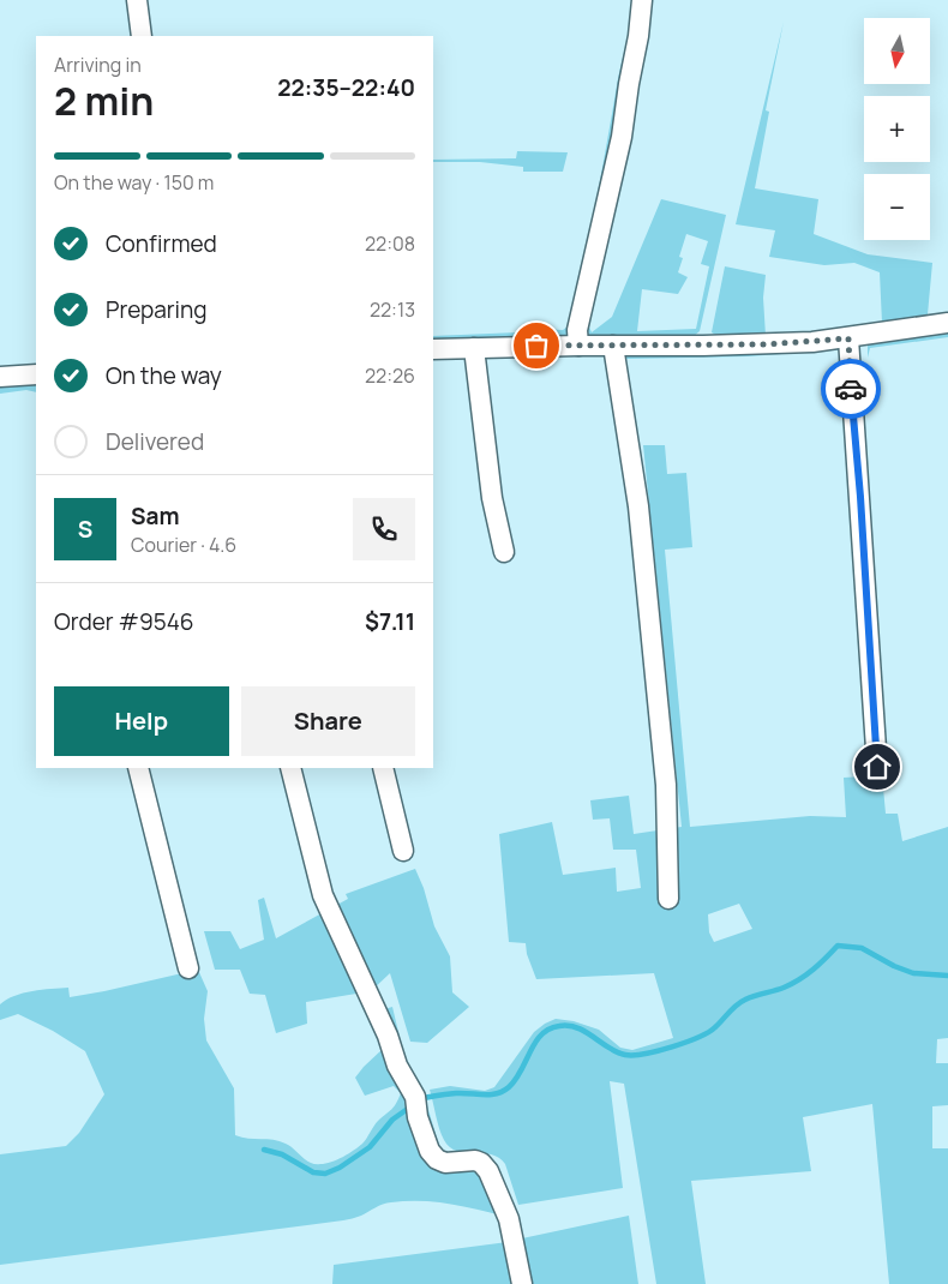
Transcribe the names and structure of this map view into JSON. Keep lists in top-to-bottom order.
{
  "north": "bottom",
  "page": {
    "map_buttons": ["+", "−"],
    "heading": ["2 min", "Arriving in", "22:35–22:40"],
    "panel": [
      "Sam",
      "Courier · 4.6",
      "Order #9546",
      "$7.11"
    ],
    "bar": "On the way · 150 m",
    "list": [
      ["Confirmed", "22:08"],
      ["Preparing", "22:13"],
      ["On the way", "22:26"],
      "Delivered"
    ],
    "round": "S",
    "buttons": ["Help", "Share"]
  }
}
